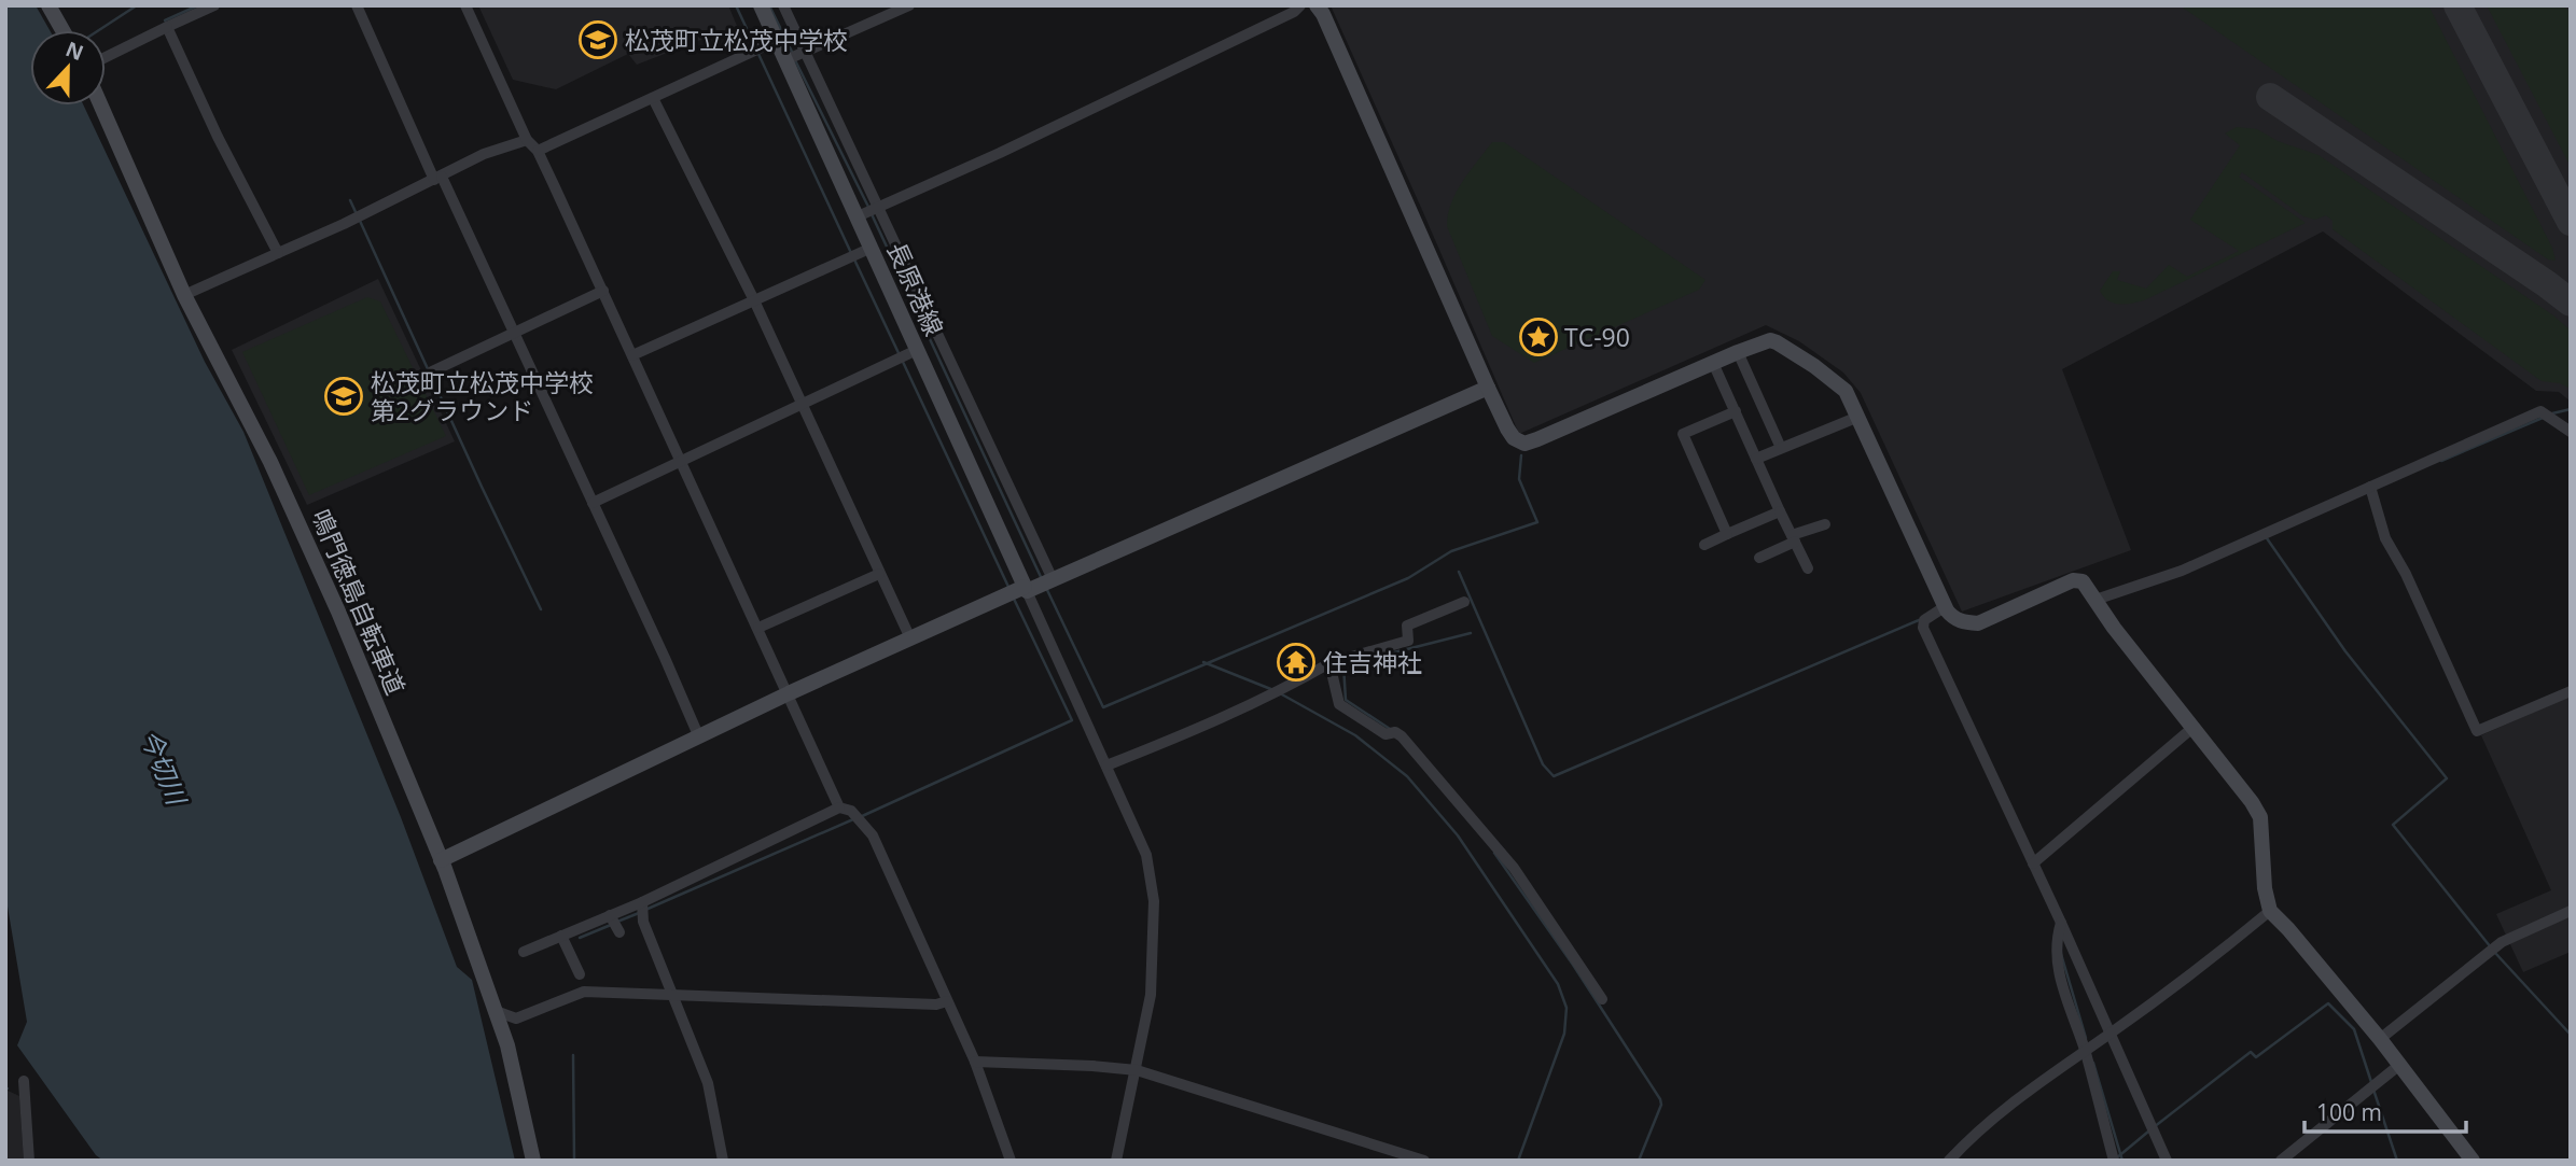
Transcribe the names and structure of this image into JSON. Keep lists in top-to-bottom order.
{
  "streets": {
    "street": ["長原港線", "鳴門徳島自転車道"]
  },
  "water": ["今切川"],
  "places": {
    "school or university": ["松茂町立松茂中学校", "松茂町立松茂中学校 第2グラウンド"],
    "place": ["TC-90"],
    "temple": ["住吉神社"]
  },
  "scale_bar": "100 m",
  "north": "top"
}
